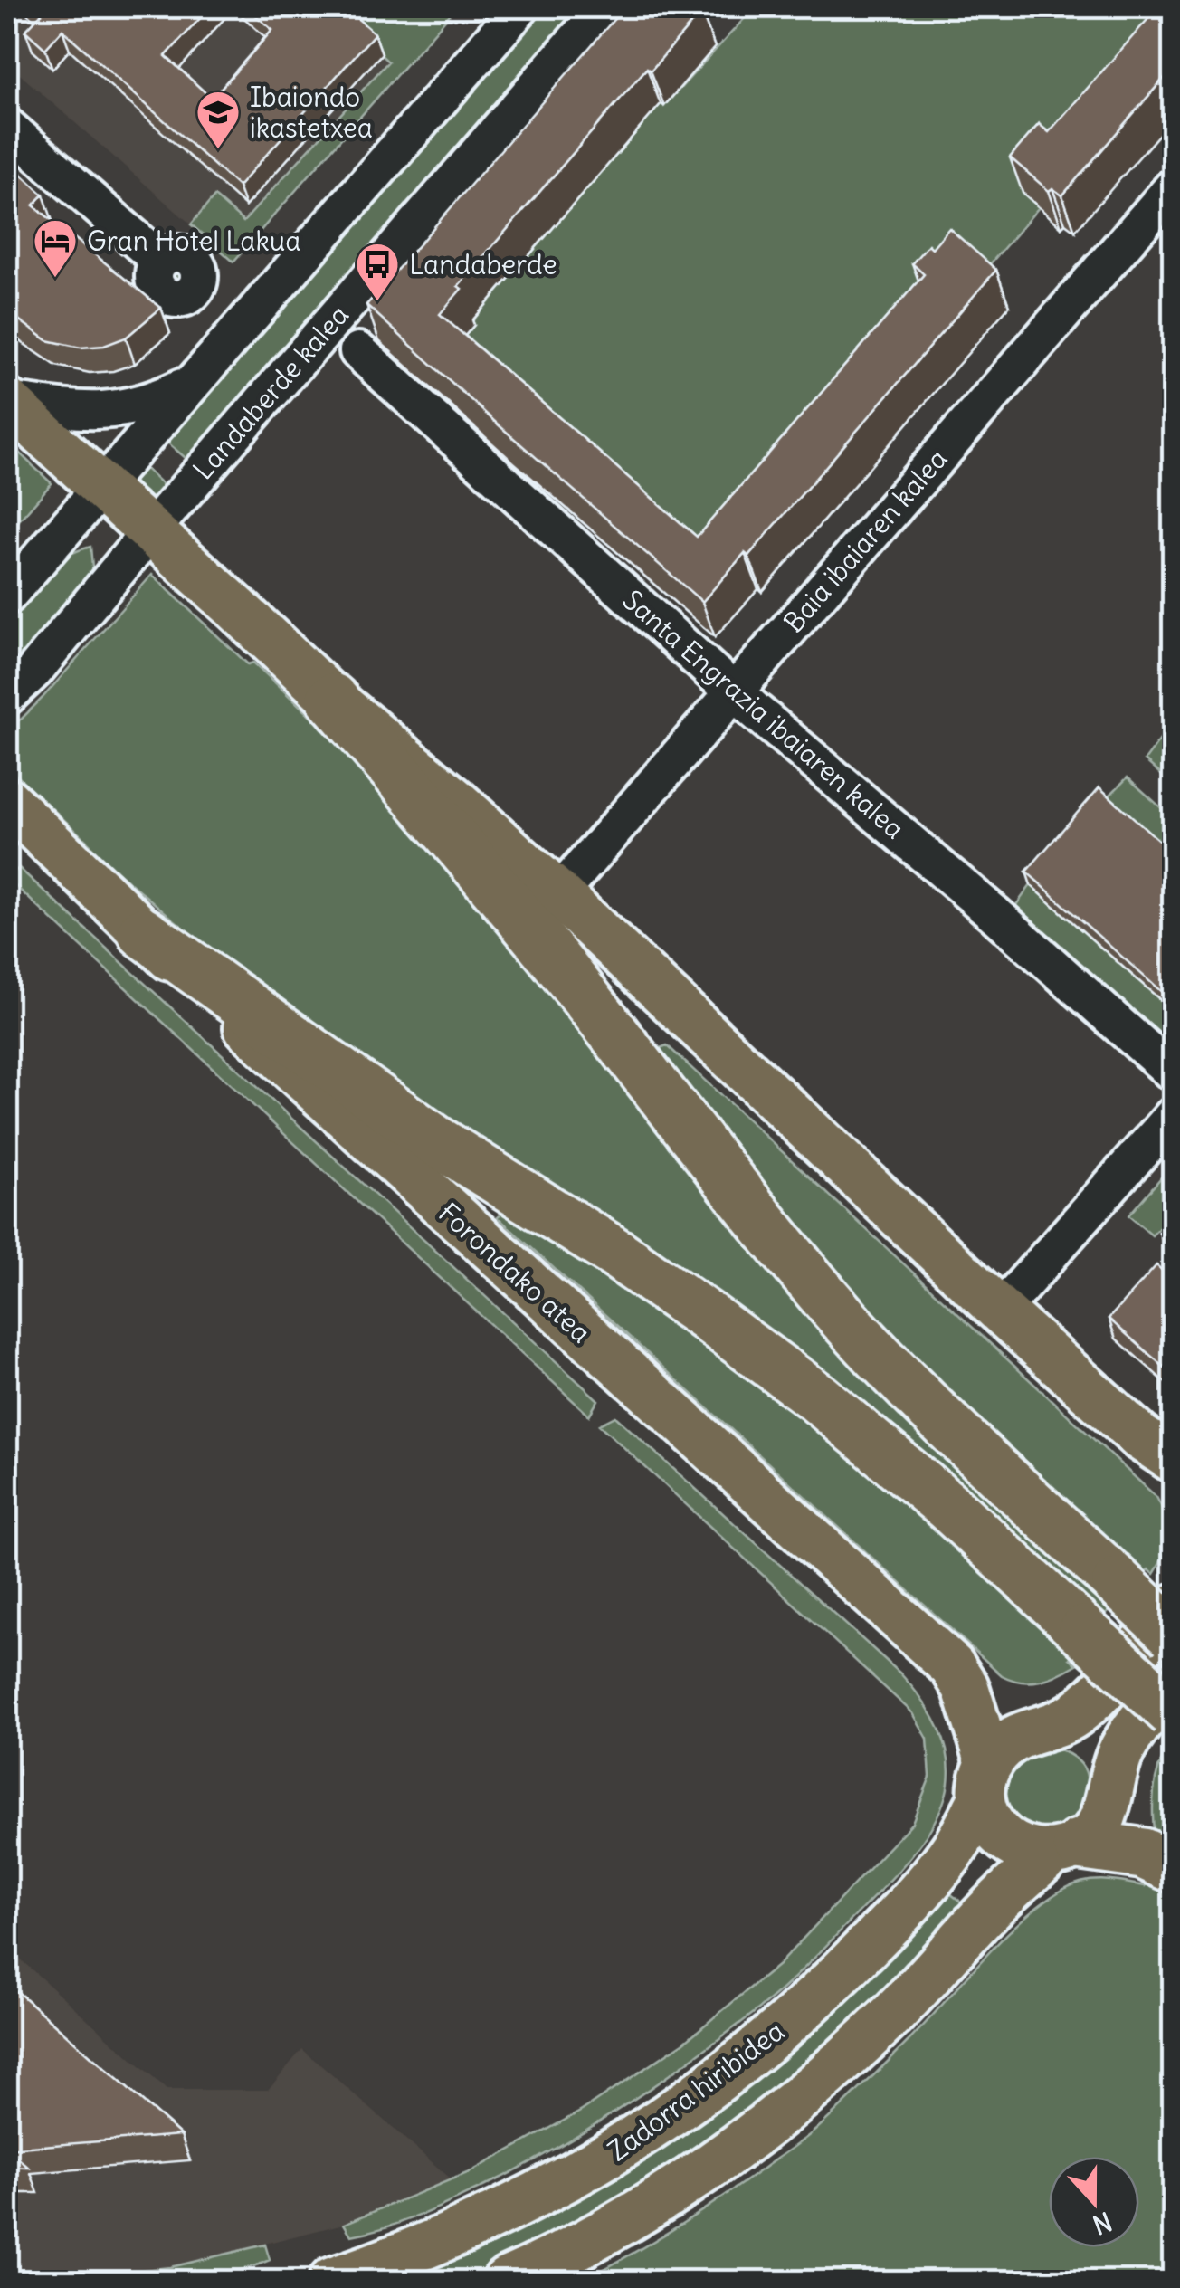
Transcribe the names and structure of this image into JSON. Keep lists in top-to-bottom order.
{
  "streets": {
    "main road": ["Forondako atea", "Zadorra hiribidea"],
    "street": ["Landaberde kalea", "Baia ibaiaren kalea", "Santa Engrazia ibaiaren kalea"]
  },
  "crossings": [
    ["Baia ibaiaren kalea", "Santa Engrazia ibaiaren kalea"],
    ["Forondako atea", "Zadorra hiribidea"]
  ],
  "places": {
    "school or university": ["Ibaiondo ikastetxea"],
    "hotel": ["Gran Hotel Lakua"],
    "bus stop": ["Landaberde"]
  },
  "north": "bottom"
}
